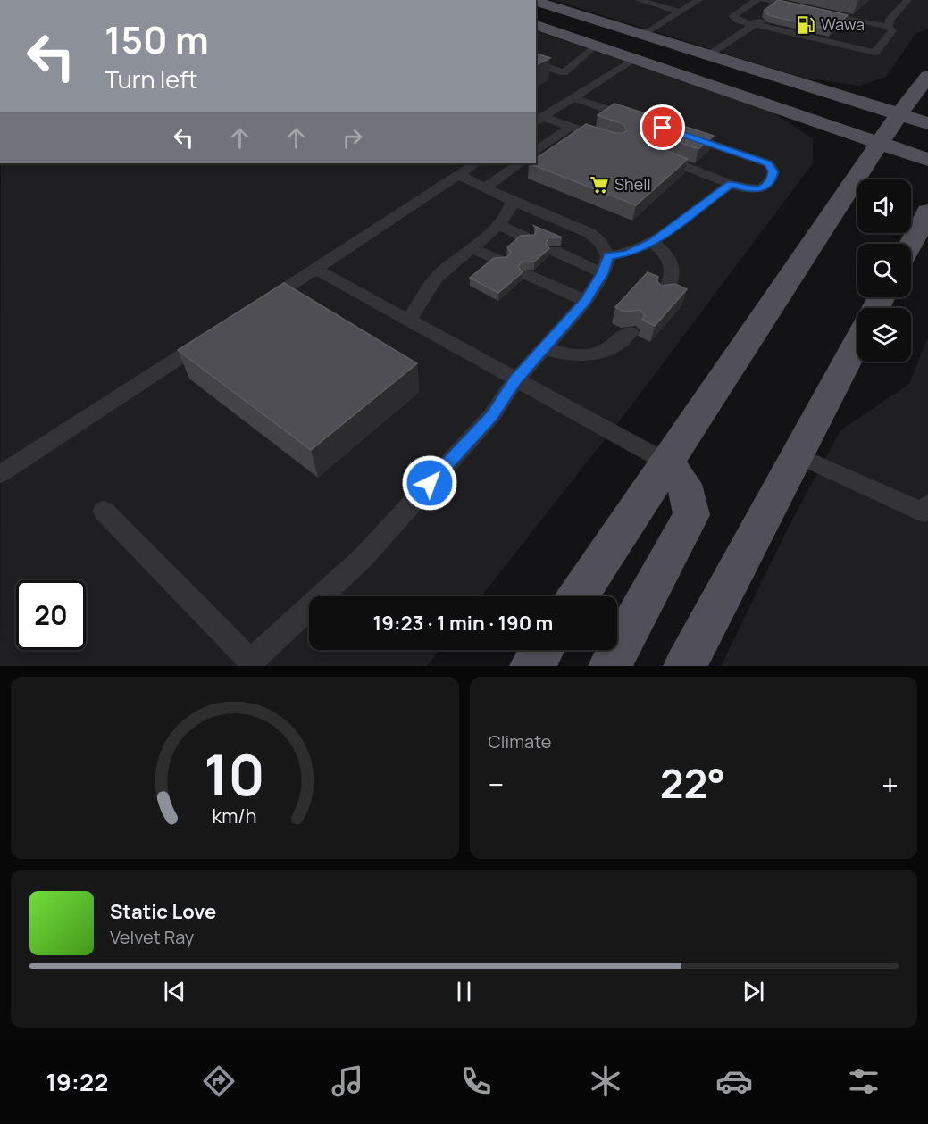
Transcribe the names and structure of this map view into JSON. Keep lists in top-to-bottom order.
{
  "places": {
    "fuel station": ["Wawa"],
    "supermarket": ["Shell"]
  },
  "page": {
    "turn": ["150 m", "Turn left"],
    "limit": "20",
    "trip": "19:23 · 1 min · 190 m",
    "tile": "Climate",
    "heat": ["−", "22°", "+"],
    "song": ["Static Love", "Velvet Ray"],
    "tabs": "19:22",
    "gauge": ["10", "km/h"]
  }
}
